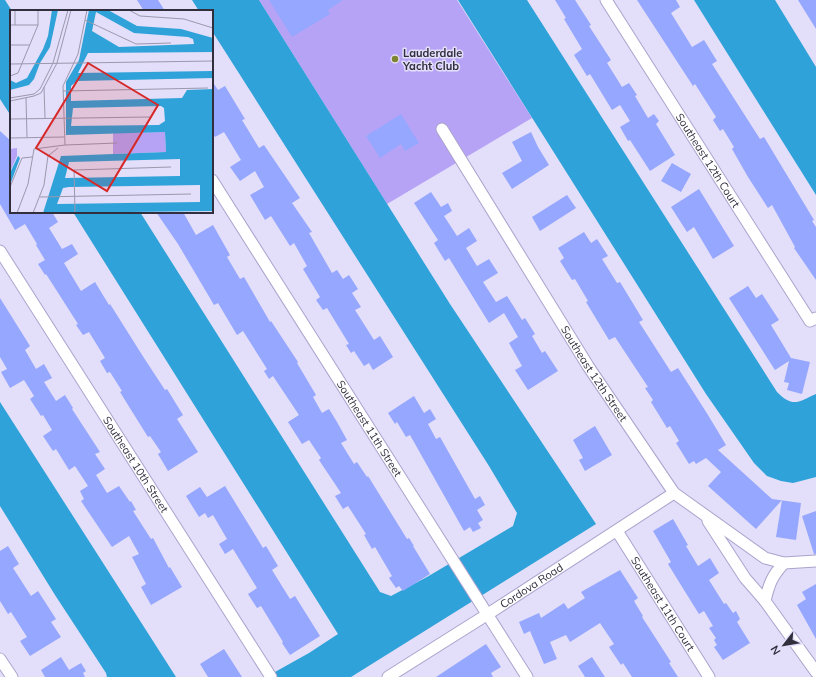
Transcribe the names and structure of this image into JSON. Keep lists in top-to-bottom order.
{
  "streets": {
    "street": [
      "Southeast 12th Court",
      "Southeast 12th Street",
      "Southeast 11th Street",
      "Southeast 10th Street",
      "Cordova Road",
      "Southeast 11th Court"
    ]
  },
  "crossings": [
    ["Southeast 12th Street", "Cordova Road"],
    ["Southeast 11th Street", "Cordova Road"],
    ["Cordova Road", "Southeast 11th Court"]
  ],
  "places": ["Lauderdale Yacht Club"],
  "north": "bottom left"
}
